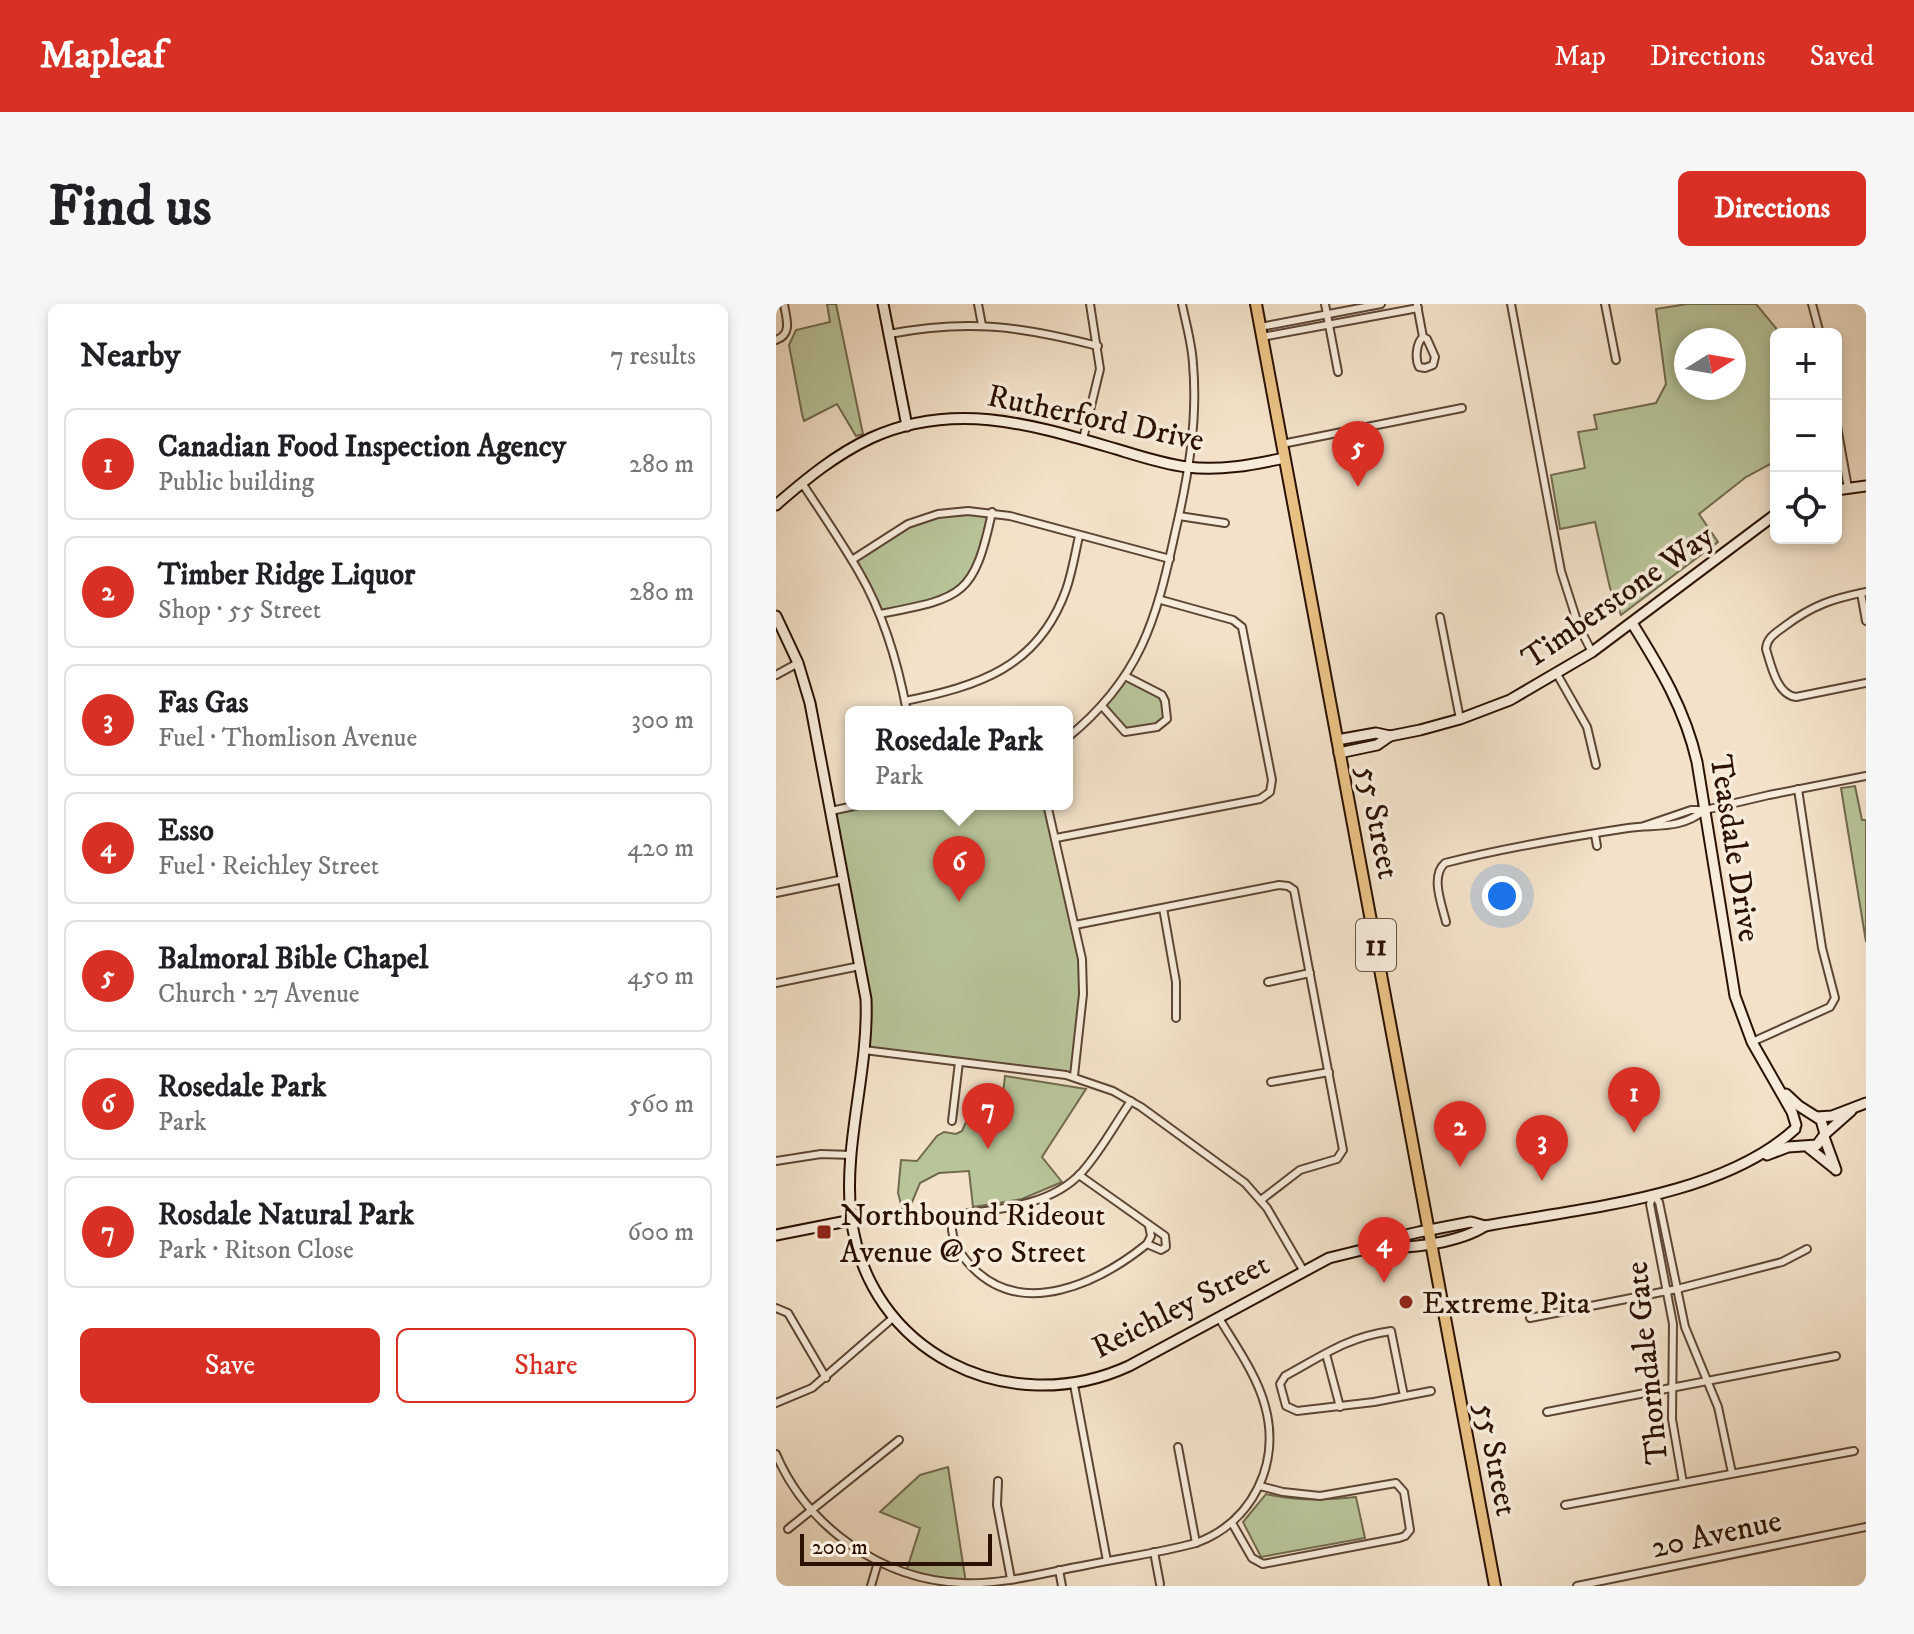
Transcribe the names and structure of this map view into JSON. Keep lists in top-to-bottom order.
{
  "streets": {
    "main road": ["55 Street", "11"],
    "street": [
      "Rutherford Drive",
      "Timberstone Way",
      "Teasdale Drive",
      "Reichley Street",
      "Thorndale Gate",
      "20 Avenue"
    ]
  },
  "crossings": [
    ["Rutherford Drive", "55 Street"],
    ["Timberstone Way", "55 Street"],
    ["Timberstone Way", "Teasdale Drive"],
    ["55 Street", "Reichley Street"]
  ],
  "places": {
    "transit": ["Northbound Rideout Avenue @ 50 Street"],
    "other": ["Extreme Pita"]
  },
  "scale_bar": "200 m",
  "north": "right",
  "page": {
    "header": "Mapleaf",
    "nav": ["Map", "Directions", "Saved"],
    "buttons": [
      "Directions",
      ["Save", "Share"]
    ],
    "title": "Find us",
    "heading": ["Nearby", "7 results"],
    "map_buttons": ["+", "−"],
    "list": [
      {
        "mark": "1",
        "name": "Canadian Food Inspection Agency",
        "note": "Public building",
        "value": "280 m"
      },
      {
        "mark": "2",
        "name": "Timber Ridge Liquor",
        "note": "Shop · 55 Street",
        "value": "280 m"
      },
      {
        "mark": "3",
        "name": "Fas Gas",
        "note": "Fuel · Thomlison Avenue",
        "value": "300 m"
      },
      {
        "mark": "4",
        "name": "Esso",
        "note": "Fuel · Reichley Street",
        "value": "420 m"
      },
      {
        "mark": "5",
        "name": "Balmoral Bible Chapel",
        "note": "Church · 27 Avenue",
        "value": "450 m"
      },
      {
        "mark": "6",
        "name": "Rosedale Park",
        "note": "Park",
        "value": "560 m"
      },
      {
        "mark": "7",
        "name": "Rosdale Natural Park",
        "note": "Park · Ritson Close",
        "value": "600 m"
      }
    ],
    "pins": [
      "5",
      "6",
      "1",
      "7",
      "2",
      "3",
      "4"
    ],
    "popup": ["Rosedale Park", "Park"],
    "scale": "200 m"
  }
}
